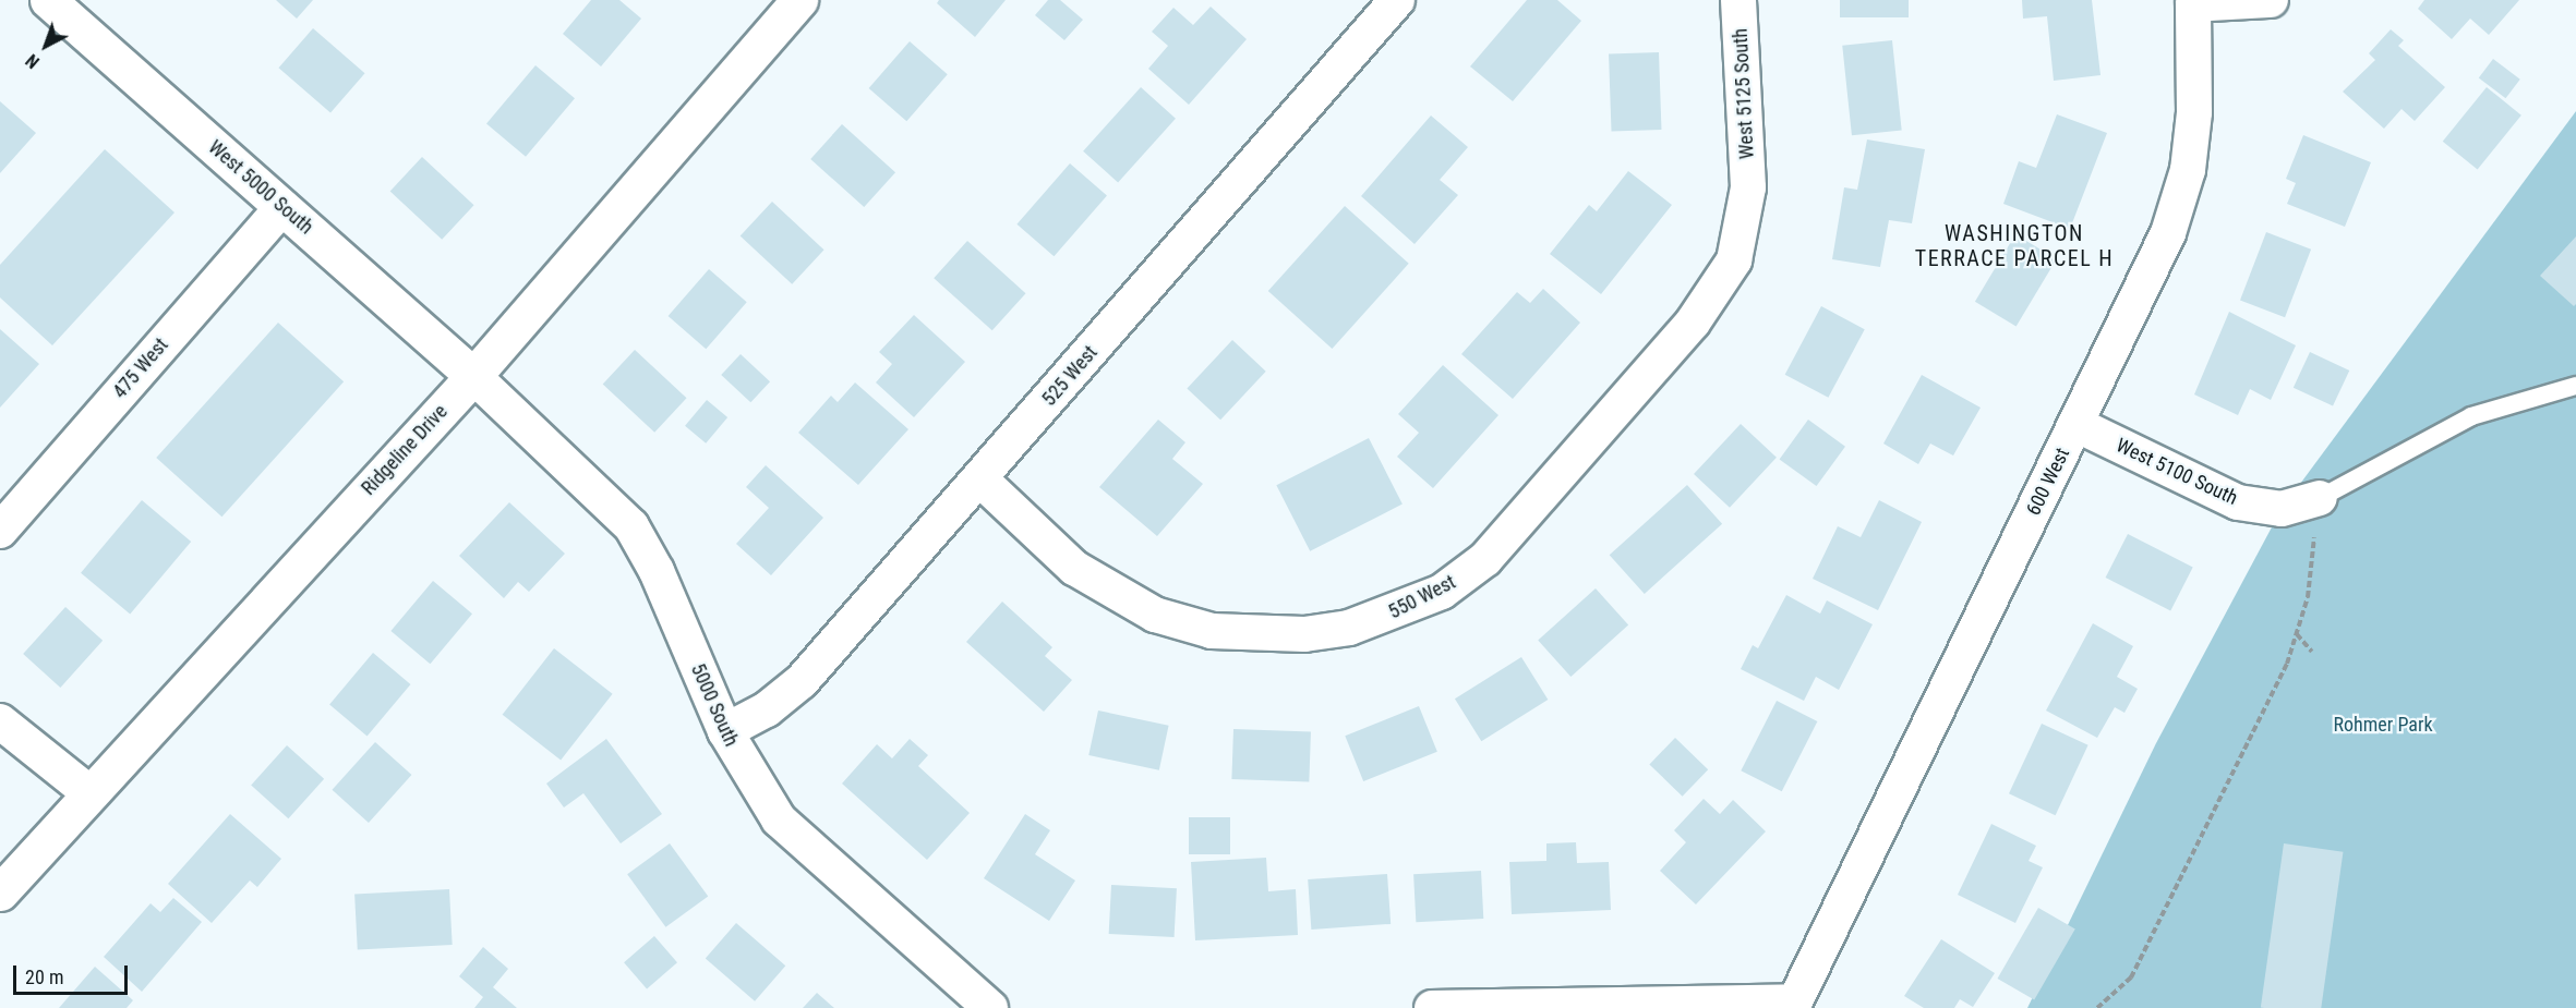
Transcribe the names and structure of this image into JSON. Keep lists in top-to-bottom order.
{
  "streets": {
    "street": [
      "West 5125 South",
      "West 5000 South",
      "475 West",
      "525 West",
      "Ridgeline Drive",
      "West 5100 South",
      "600 West",
      "550 West",
      "5000 South"
    ]
  },
  "crossings": [
    ["West 5125 South", "550 West"],
    ["West 5000 South", "475 West"],
    ["West 5000 South", "Ridgeline Drive"],
    ["West 5000 South", "5000 South"],
    ["525 West", "550 West"],
    ["525 West", "5000 South"],
    ["Ridgeline Drive", "5000 South"],
    ["West 5100 South", "600 West"]
  ],
  "districts": ["WASHINGTON TERRACE PARCEL H"],
  "parks": ["Rohmer Park"],
  "scale_bar": "20 m",
  "north": "bottom left"
}
